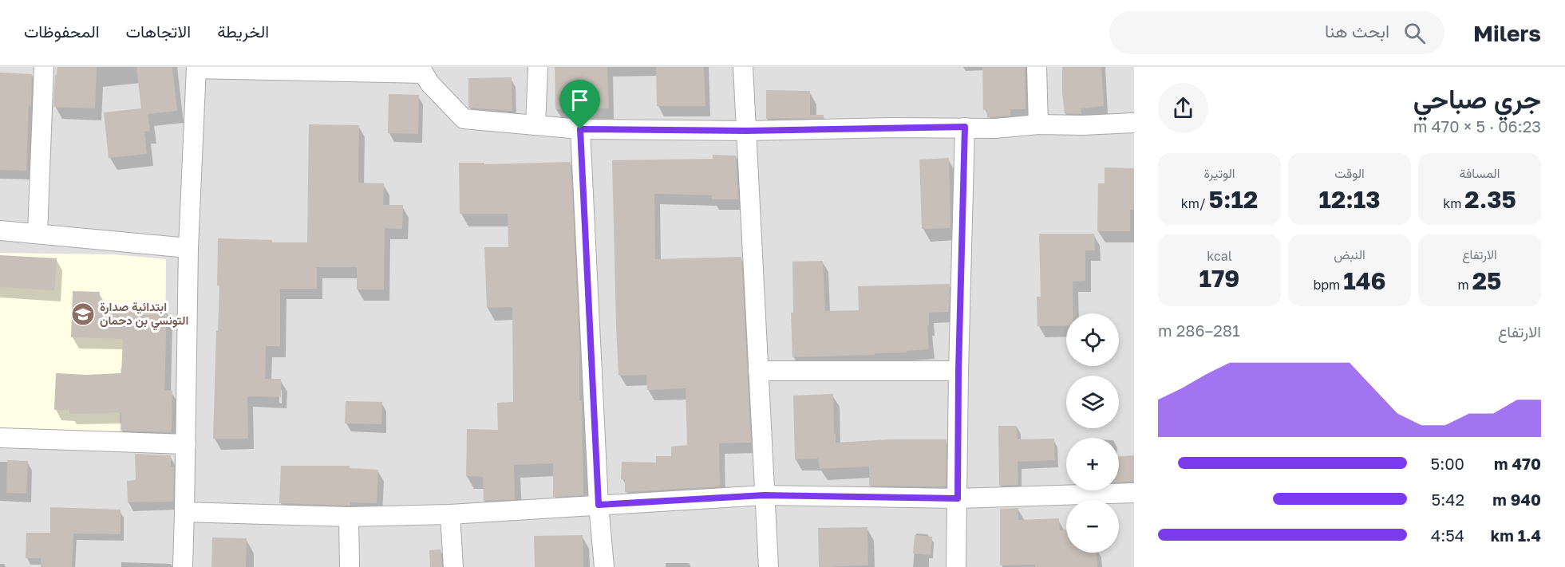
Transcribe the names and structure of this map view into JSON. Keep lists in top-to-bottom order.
{
  "places": {
    "school or university": ["ابتدائية صدارة التونسي بن دحمان"]
  },
  "page": {
    "header": "Milers",
    "search": "ابحث هنا",
    "nav": ["الخريطة", "الاتجاهات", "المحفوظات"],
    "heading": ["جري صباحي", "06:23 · 5 × 470 m"],
    "stats": [
      ["المسافة", "2.35 km"],
      ["الوقت", "12:13"],
      ["الوتيرة", "5:12 /km"],
      ["الارتفاع", "25 m"],
      ["النبض", "146 bpm"],
      ["kcal", "179"]
    ],
    "chart": ["الارتفاع", "281–286 m"],
    "map_buttons": ["+", "−"],
    "list": [
      {
        "name": "470 m",
        "note": "5:00"
      },
      {
        "name": "940 m",
        "note": "5:42"
      },
      {
        "name": "1.4 km",
        "note": "4:54"
      }
    ]
  }
}
